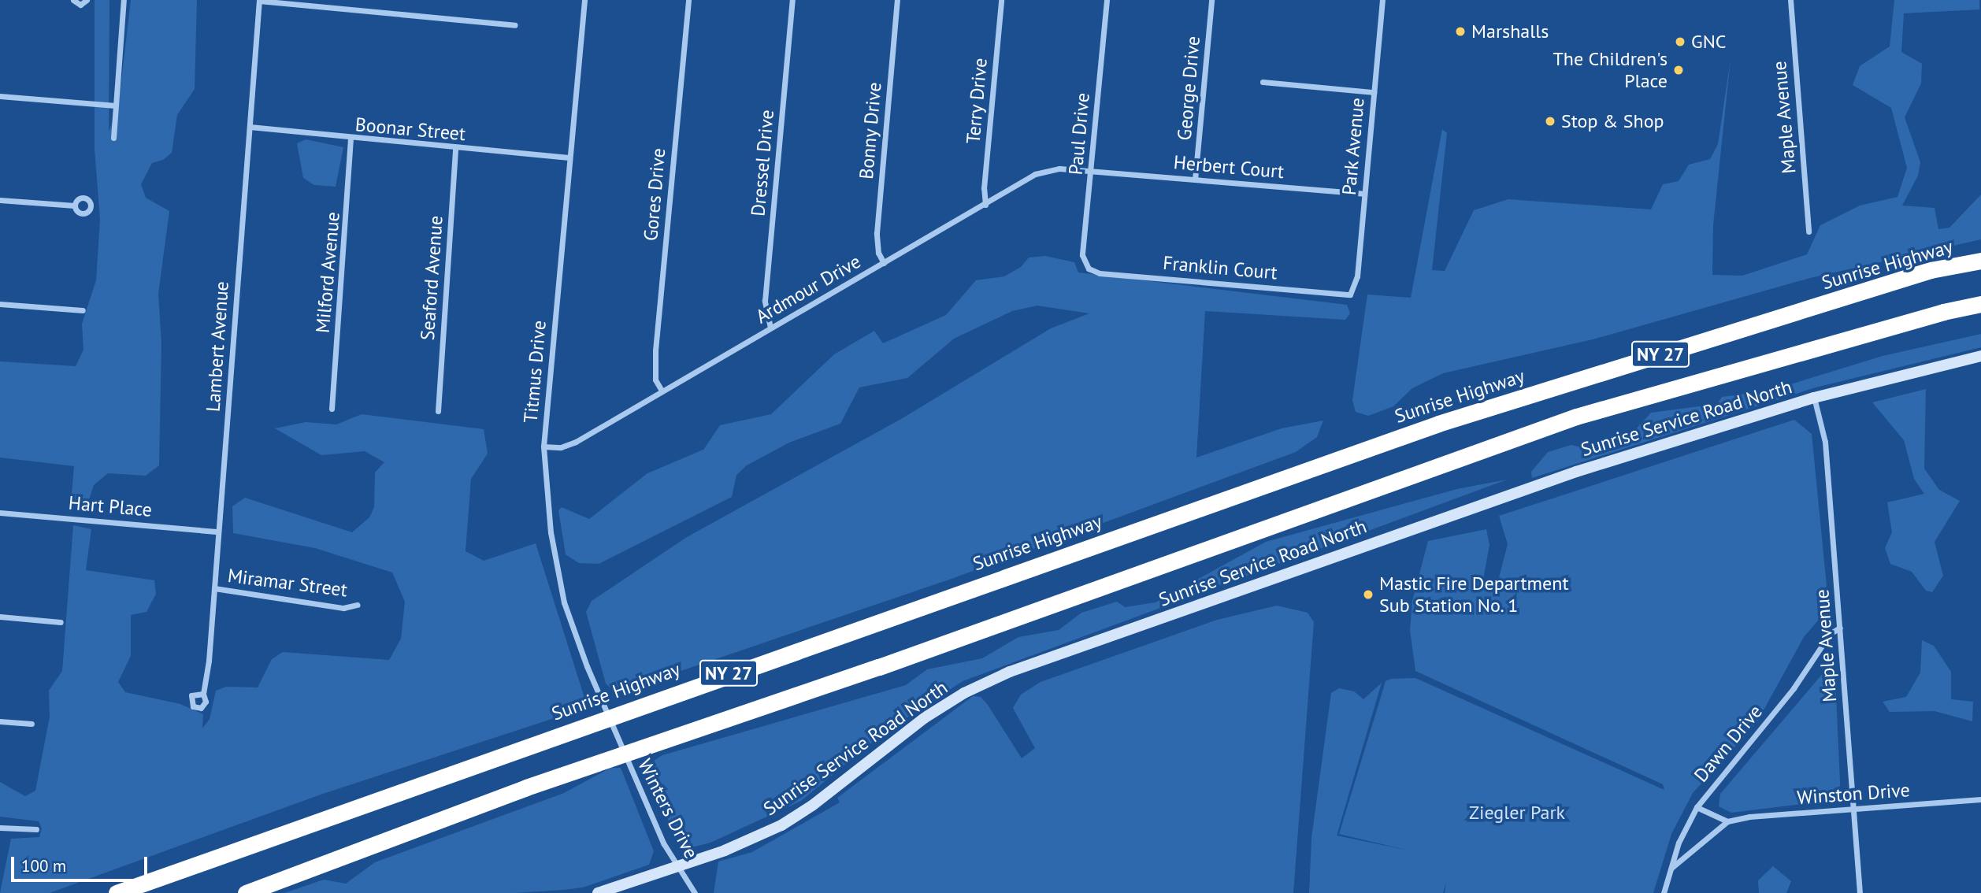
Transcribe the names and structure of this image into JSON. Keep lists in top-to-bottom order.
{
  "streets": {
    "highway": ["Sunrise Highway", "NY 27"],
    "street": [
      "George Drive",
      "Terry Drive",
      "Maple Avenue",
      "Boonar Street",
      "Bonny Drive",
      "Paul Drive",
      "Park Avenue",
      "Dressel Drive",
      "Herbert Court",
      "Gores Drive",
      "Franklin Court",
      "Milford Avenue",
      "Seaford Avenue",
      "Ardmour Drive",
      "Lambert Avenue",
      "Titmus Drive",
      "Sunrise Service Road North",
      "Hart Place",
      "Miramar Street",
      "Dawn Drive",
      "Winston Drive",
      "Winters Drive"
    ]
  },
  "crossings": [
    ["George Drive", "Herbert Court"],
    ["Terry Drive", "Ardmour Drive"],
    ["Maple Avenue", "Sunrise Service Road North"],
    ["Maple Avenue", "Dawn Drive"],
    ["Maple Avenue", "Winston Drive"],
    ["Boonar Street", "Milford Avenue"],
    ["Boonar Street", "Seaford Avenue"],
    ["Boonar Street", "Lambert Avenue"],
    ["Boonar Street", "Titmus Drive"],
    ["Bonny Drive", "Ardmour Drive"],
    ["Paul Drive", "Herbert Court"],
    ["Paul Drive", "Franklin Court"],
    ["Paul Drive", "Ardmour Drive"],
    ["Park Avenue", "Herbert Court"],
    ["Park Avenue", "Franklin Court"],
    ["Dressel Drive", "Ardmour Drive"],
    ["Herbert Court", "Ardmour Drive"],
    ["Gores Drive", "Ardmour Drive"],
    ["Ardmour Drive", "Titmus Drive"],
    ["Lambert Avenue", "Hart Place"],
    ["Lambert Avenue", "Miramar Street"],
    ["Titmus Drive", "Winters Drive"],
    ["Sunrise Service Road North", "Winters Drive"]
  ],
  "parks": ["Ziegler Park"],
  "places": [
    "Marshalls",
    "GNC",
    "The Children's Place",
    "Stop & Shop",
    "Mastic Fire Department Sub Station No. 1"
  ],
  "scale_bar": "100 m"
}
